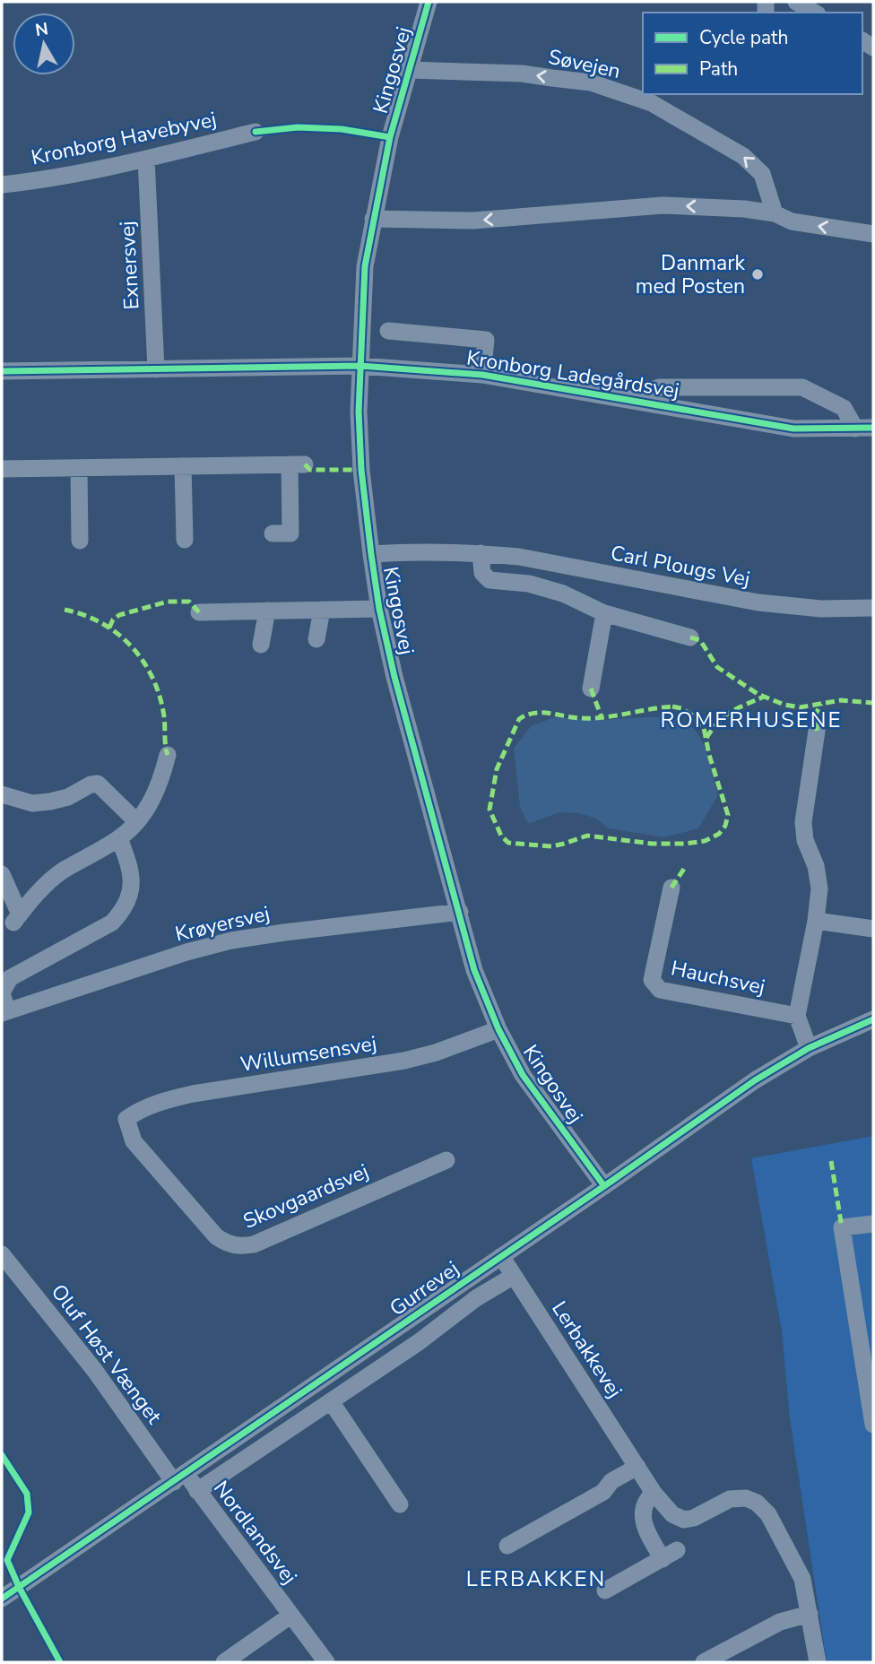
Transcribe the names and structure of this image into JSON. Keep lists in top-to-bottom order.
{
  "streets": {
    "street": [
      "Søvejen",
      "Kingosvej",
      "Kronborg Havebyvej",
      "Exnersvej",
      "Kronborg Ladegårdsvej",
      "Carl Plougs Vej",
      "Krøyersvej",
      "Hauchsvej",
      "Willumsensvej",
      "Skovgaardsvej",
      "Gurrevej",
      "Lerbakkevej",
      "Oluf Høst Vænget",
      "Nordlandsvej"
    ]
  },
  "crossings": [
    ["Søvejen", "Kingosvej"],
    ["Kingosvej", "Kronborg Ladegårdsvej"],
    ["Kingosvej", "Carl Plougs Vej"],
    ["Kingosvej", "Krøyersvej"],
    ["Kingosvej", "Willumsensvej"],
    ["Kingosvej", "Gurrevej"],
    ["Kronborg Havebyvej", "Exnersvej"],
    ["Exnersvej", "Kronborg Ladegårdsvej"],
    ["Willumsensvej", "Skovgaardsvej"],
    ["Gurrevej", "Lerbakkevej"],
    ["Gurrevej", "Oluf Høst Vænget"],
    ["Gurrevej", "Nordlandsvej"],
    ["Oluf Høst Vænget", "Nordlandsvej"]
  ],
  "districts": ["ROMERHUSENE", "LERBAKKEN"],
  "places": ["Danmark med Posten"],
  "legend": ["Cycle path", "Path"],
  "north": "top"
}
